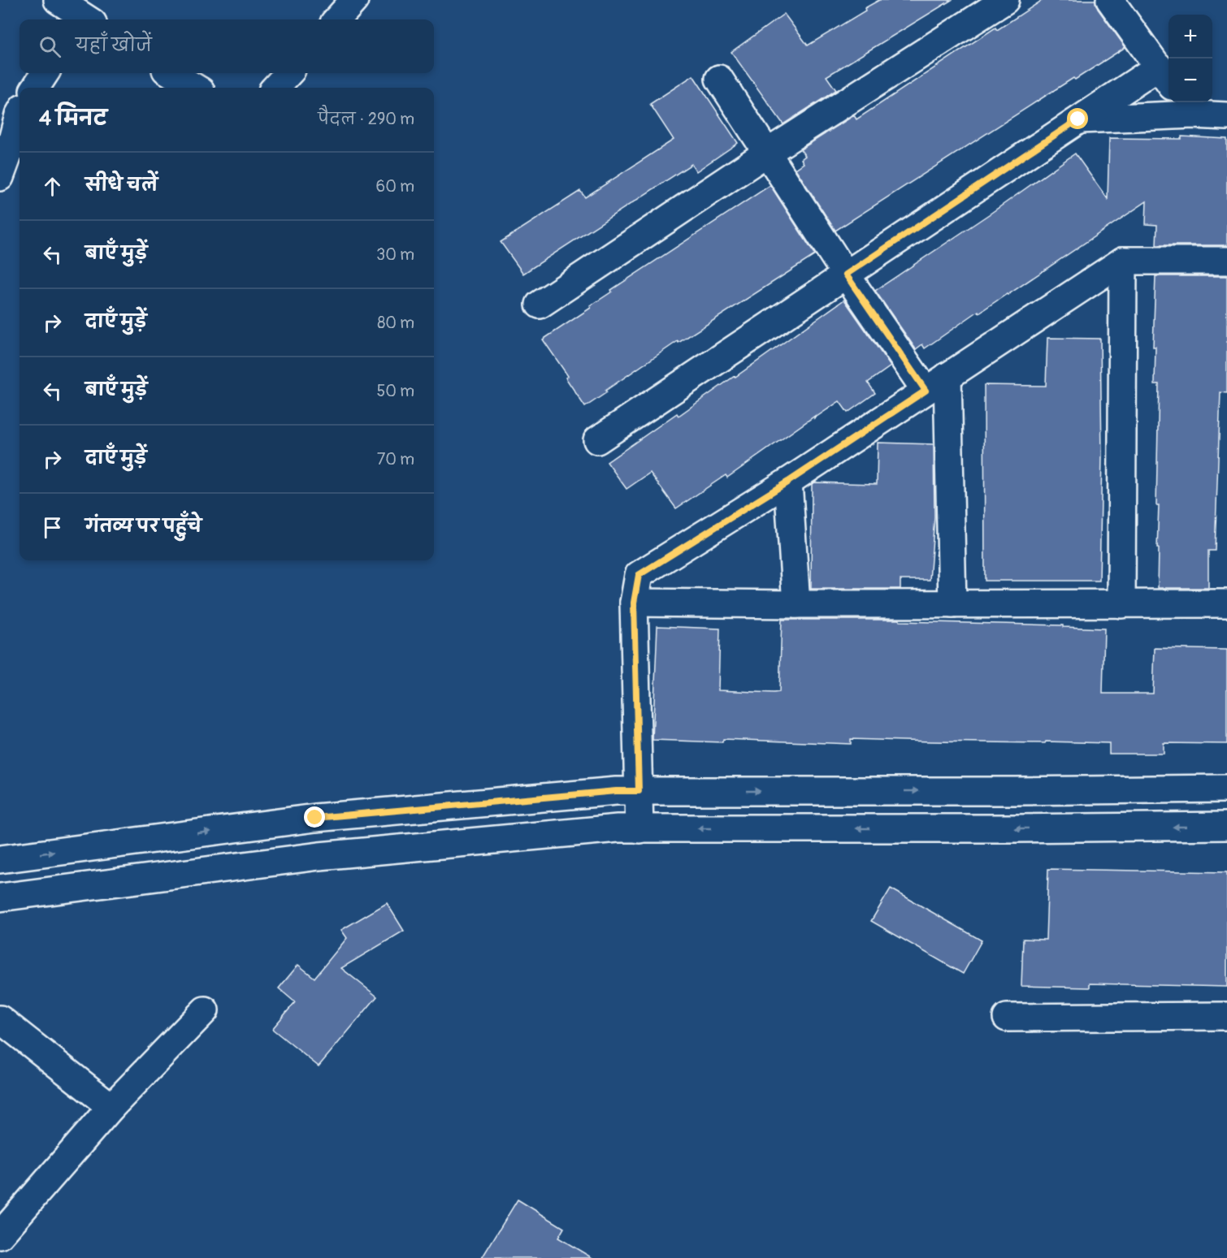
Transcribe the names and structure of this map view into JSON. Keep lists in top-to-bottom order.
{
  "page": {
    "map_buttons": ["+", "−"],
    "search": "यहाँ खोजें",
    "heading": ["4 मिनट", "पैदल · 290 m"],
    "list": [
      ["सीधे चलें", "60 m"],
      ["बाएँ मुड़ें", "30 m"],
      ["दाएँ मुड़ें", "80 m"],
      ["बाएँ मुड़ें", "50 m"],
      ["दाएँ मुड़ें", "70 m"],
      "गंतव्य पर पहुँचे"
    ]
  }
}
